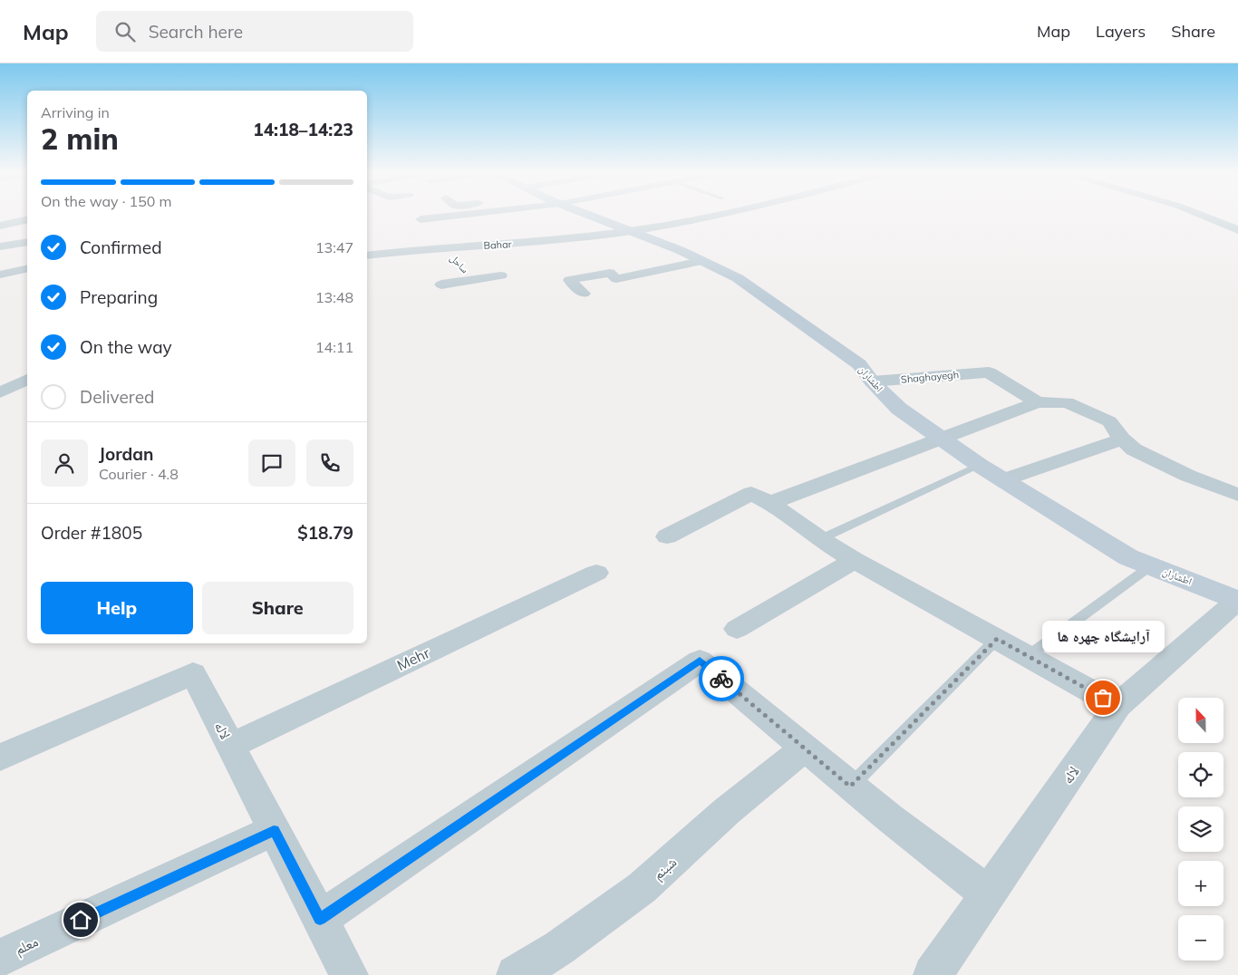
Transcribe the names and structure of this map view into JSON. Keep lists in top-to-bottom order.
{
  "streets": {
    "street": [
      "Bahar",
      "ساحل",
      "Shaghayegh",
      "اطشاران",
      "Mehr",
      "لاله",
      "شبنم",
      "معلم"
    ]
  },
  "crossings": [
    ["Bahar", "ساحل"],
    ["Bahar", "اطشاران"],
    ["Shaghayegh", "اطشاران"],
    ["اطشاران", "لاله"],
    ["Mehr", "لاله"],
    ["لاله", "معلم"]
  ],
  "places": ["آرایشگاه چهره ها"],
  "north": "top",
  "page": {
    "header": "Map",
    "search": "Search here",
    "nav": ["Map", "Layers", "Share"],
    "heading": ["2 min", "Arriving in", "14:18–14:23"],
    "panel": [
      "Jordan",
      "Courier · 4.8",
      "Order #1805",
      "$18.79"
    ],
    "bar": "On the way · 150 m",
    "list": [
      ["Confirmed", "13:47"],
      ["Preparing", "13:48"],
      ["On the way", "14:11"],
      "Delivered"
    ],
    "buttons": ["Help", "Share"],
    "bubble": "آرایشگاه چهره ها",
    "map_buttons": ["+", "−"]
  }
}
